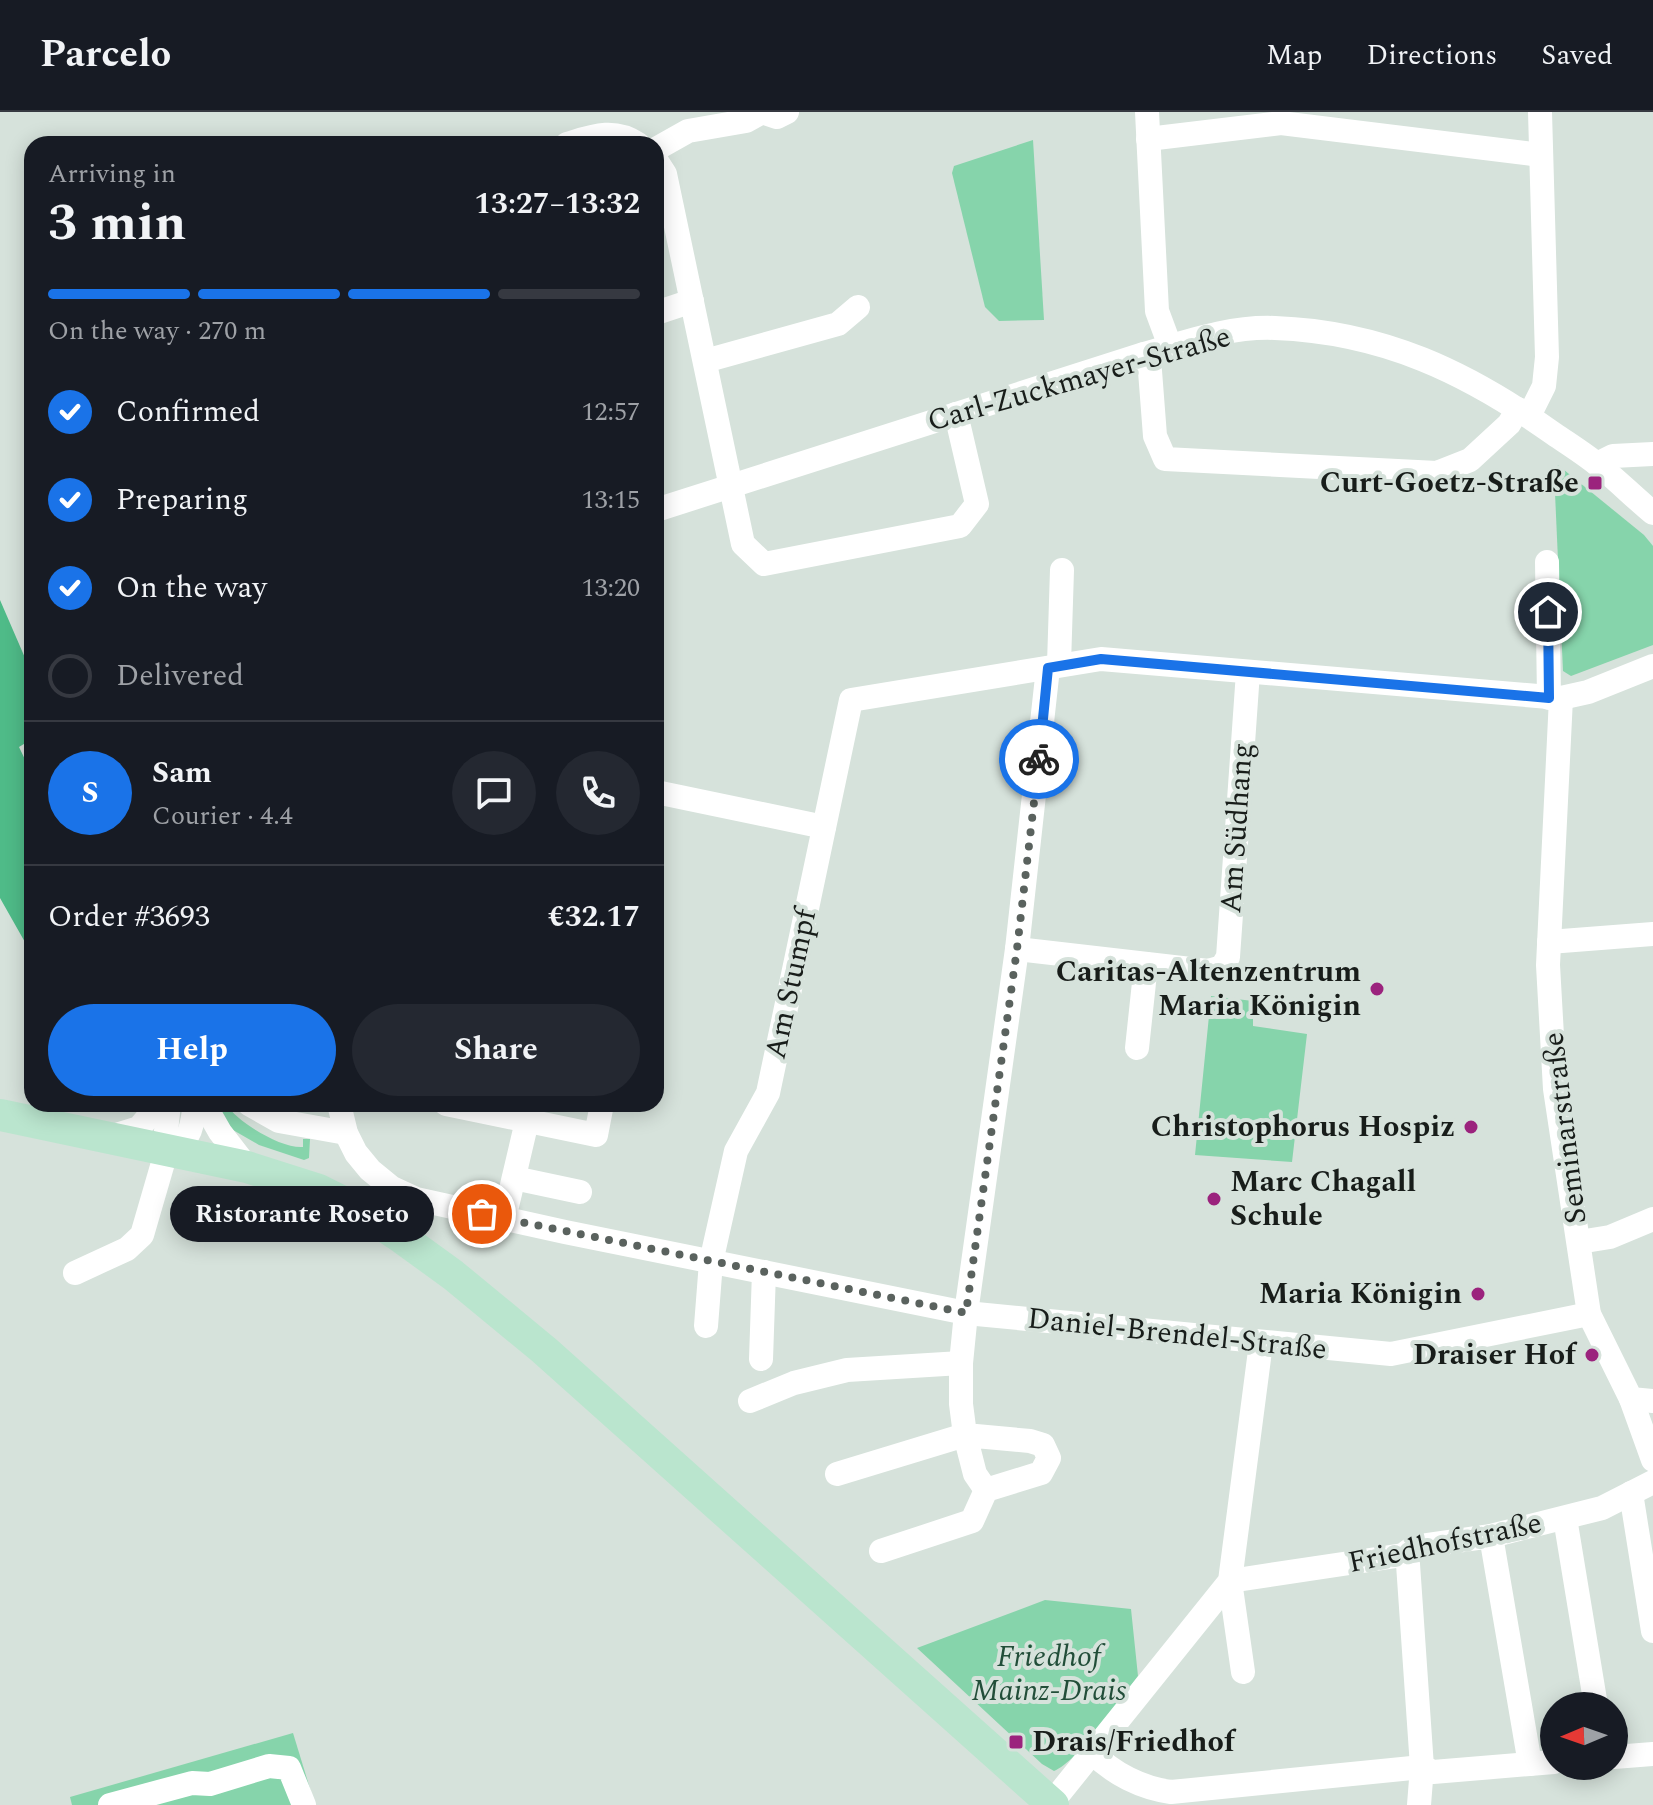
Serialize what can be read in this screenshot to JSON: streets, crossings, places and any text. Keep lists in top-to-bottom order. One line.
{"streets":{"street":["Carl-Zuckmayer-Straße","Am Südhang","Am Stumpf","Seminarstraße","Daniel-Brendel-Straße","Friedhofstraße"]},"crossings":[["Am Stumpf","Daniel-Brendel-Straße"],["Seminarstraße","Daniel-Brendel-Straße"]],"parks":["Friedhof Mainz-Drais"],"places":{"transit":["Curt-Goetz-Straße","Drais/Friedhof"],"other":["Caritas-Altenzentrum Maria Königin","Christophorus Hospiz","Marc Chagall Schule","Ristorante Roseto","Maria Königin","Draiser Hof"]},"north":"left","page":{"header":"Parcelo","nav":["Map","Directions","Saved"],"heading":["3 min","Arriving in","13:27–13:32"],"panel":["Sam","Courier · 4.4","Order #3693","€32.17"],"bar":"On the way · 270 m","list":[["Confirmed","12:57"],["Preparing","13:15"],["On the way","13:20"],"Delivered"],"round":"S","buttons":["Help","Share"],"bubble":"Ristorante Roseto"}}
